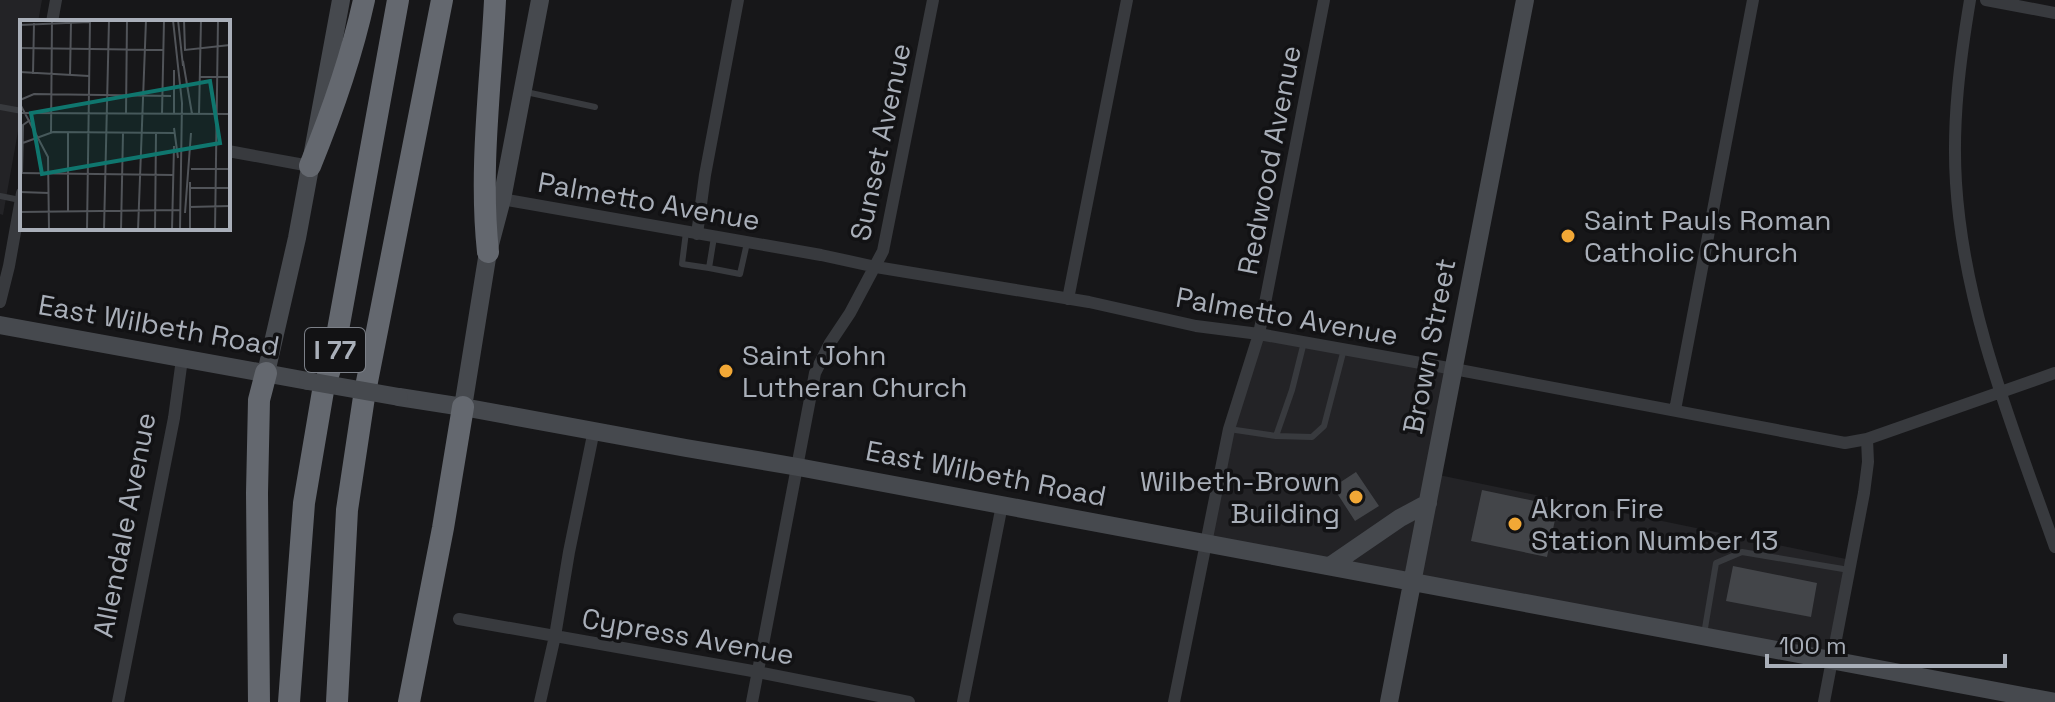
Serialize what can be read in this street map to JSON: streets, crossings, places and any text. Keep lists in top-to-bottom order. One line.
{"streets":{"highway":["I 77"],"main road":["East Wilbeth Road","Brown Street"],"street":["Sunset Avenue","Redwood Avenue","Palmetto Avenue","Allendale Avenue","Cypress Avenue"]},"crossings":[["Sunset Avenue","Palmetto Avenue"],["Sunset Avenue","East Wilbeth Road"],["Sunset Avenue","Cypress Avenue"],["Redwood Avenue","Palmetto Avenue"],["Redwood Avenue","East Wilbeth Road"],["Palmetto Avenue","Brown Street"],["East Wilbeth Road","Brown Street"],["East Wilbeth Road","Allendale Avenue"]],"places":["Saint Pauls Roman Catholic Church","Saint John Lutheran Church","Wilbeth-Brown Building","Akron Fire Station Number 13"],"scale_bar":"100 m"}
